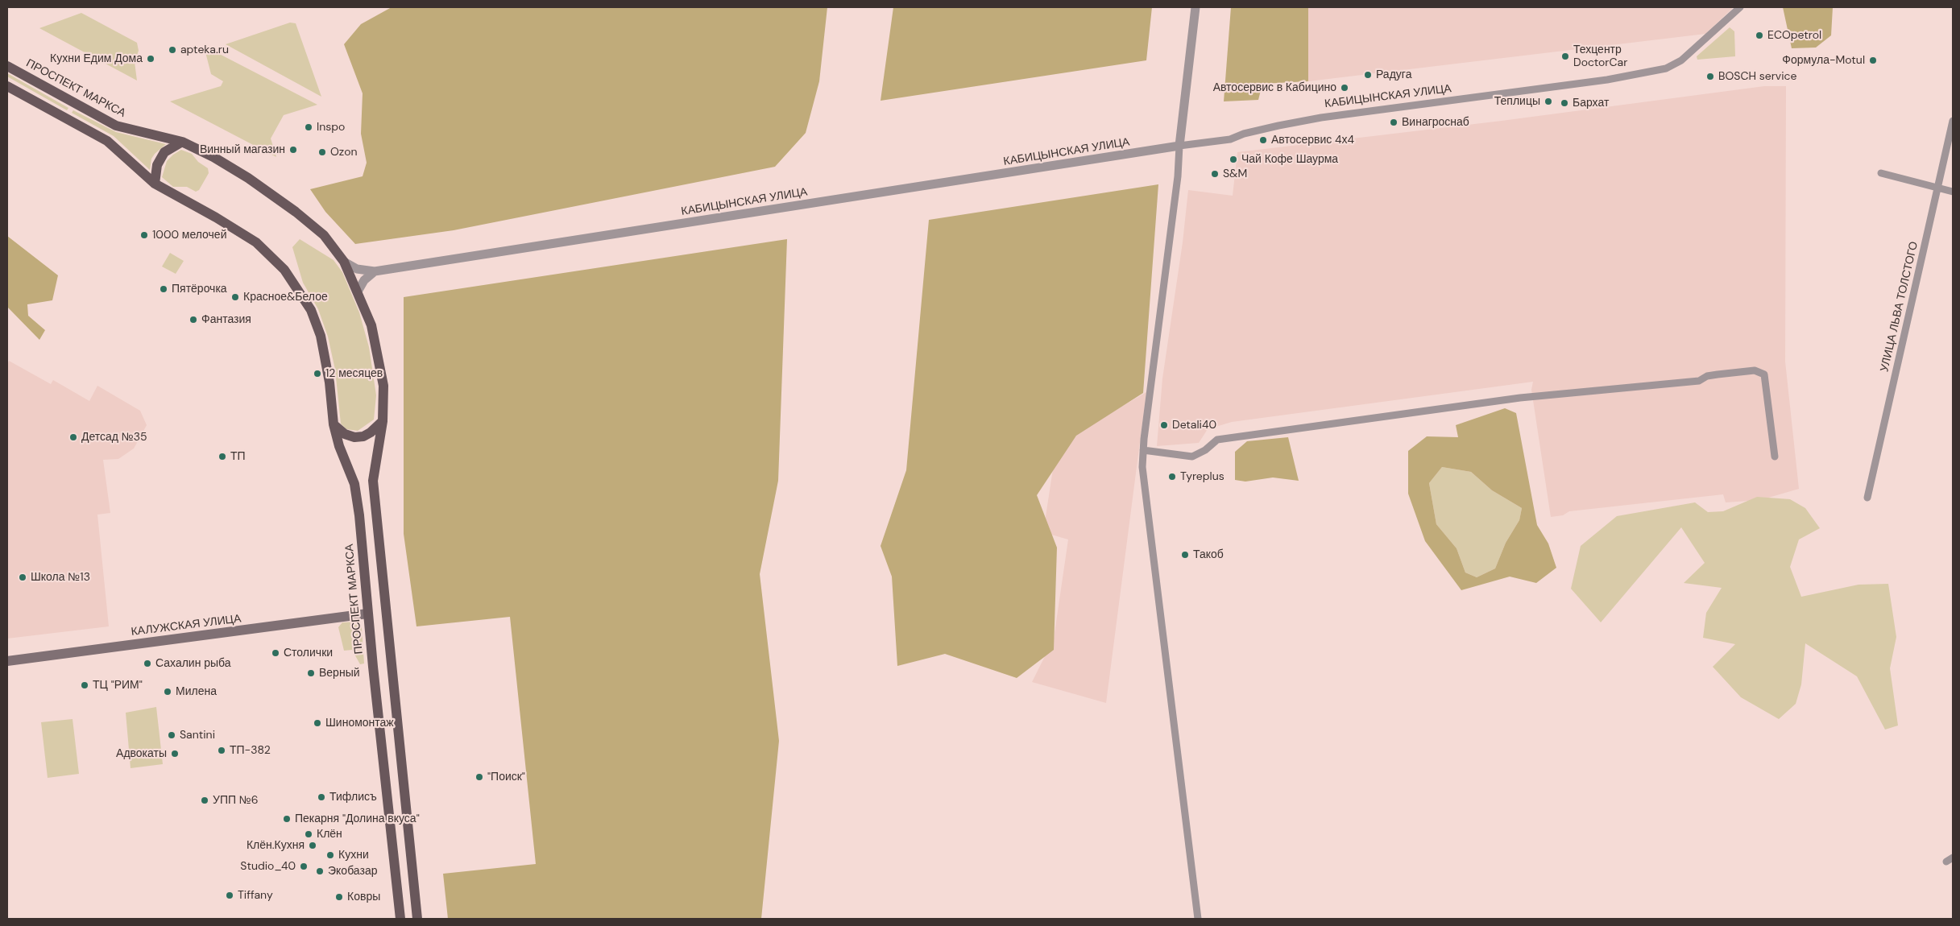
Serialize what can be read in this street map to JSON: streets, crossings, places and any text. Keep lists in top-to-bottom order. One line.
{"streets":{"main road":["ПРОСПЕКТ МАРКСА","КАЛУЖСКАЯ УЛИЦА"],"street":["КАБИЦЫНСКАЯ УЛИЦА","УЛИЦА ЛЬВА ТОЛСТОГО"]},"crossings":[["ПРОСПЕКТ МАРКСА","КАБИЦЫНСКАЯ УЛИЦА"],["ПРОСПЕКТ МАРКСА","КАЛУЖСКАЯ УЛИЦА"]],"places":["ECOpetrol","apteka.ru","Техцентр DoctorCar","Кухни Едим Дома","Формула-Motul","Радуга","BOSCH service","Автосервис в Кабицино","Теплицы","Бархат","Винагроснаб","Inspo","Автосервис 4х4","Винный магазин","Ozon","Чай Кофе Шаурма","S&M","1000 мелочей","Пятёрочка","Красное&Белое","Фантазия","12 месяцев","Detali40","Детсад №35","ТП","Tyreplus","Такоб","Школа №13","Столички","Сахалин рыба","Верный","ТЦ \"РИМ\"","Милена","Шиномонтаж","Santini","ТП-382","Адвокаты","\"Поиск\"","Тифлисъ","УПП №6","Пекарня \"Долина вкуса\"","Клён","Клён.Кухня","Кухни","Studio_40","Экобазар","Tiffany","Ковры"]}
